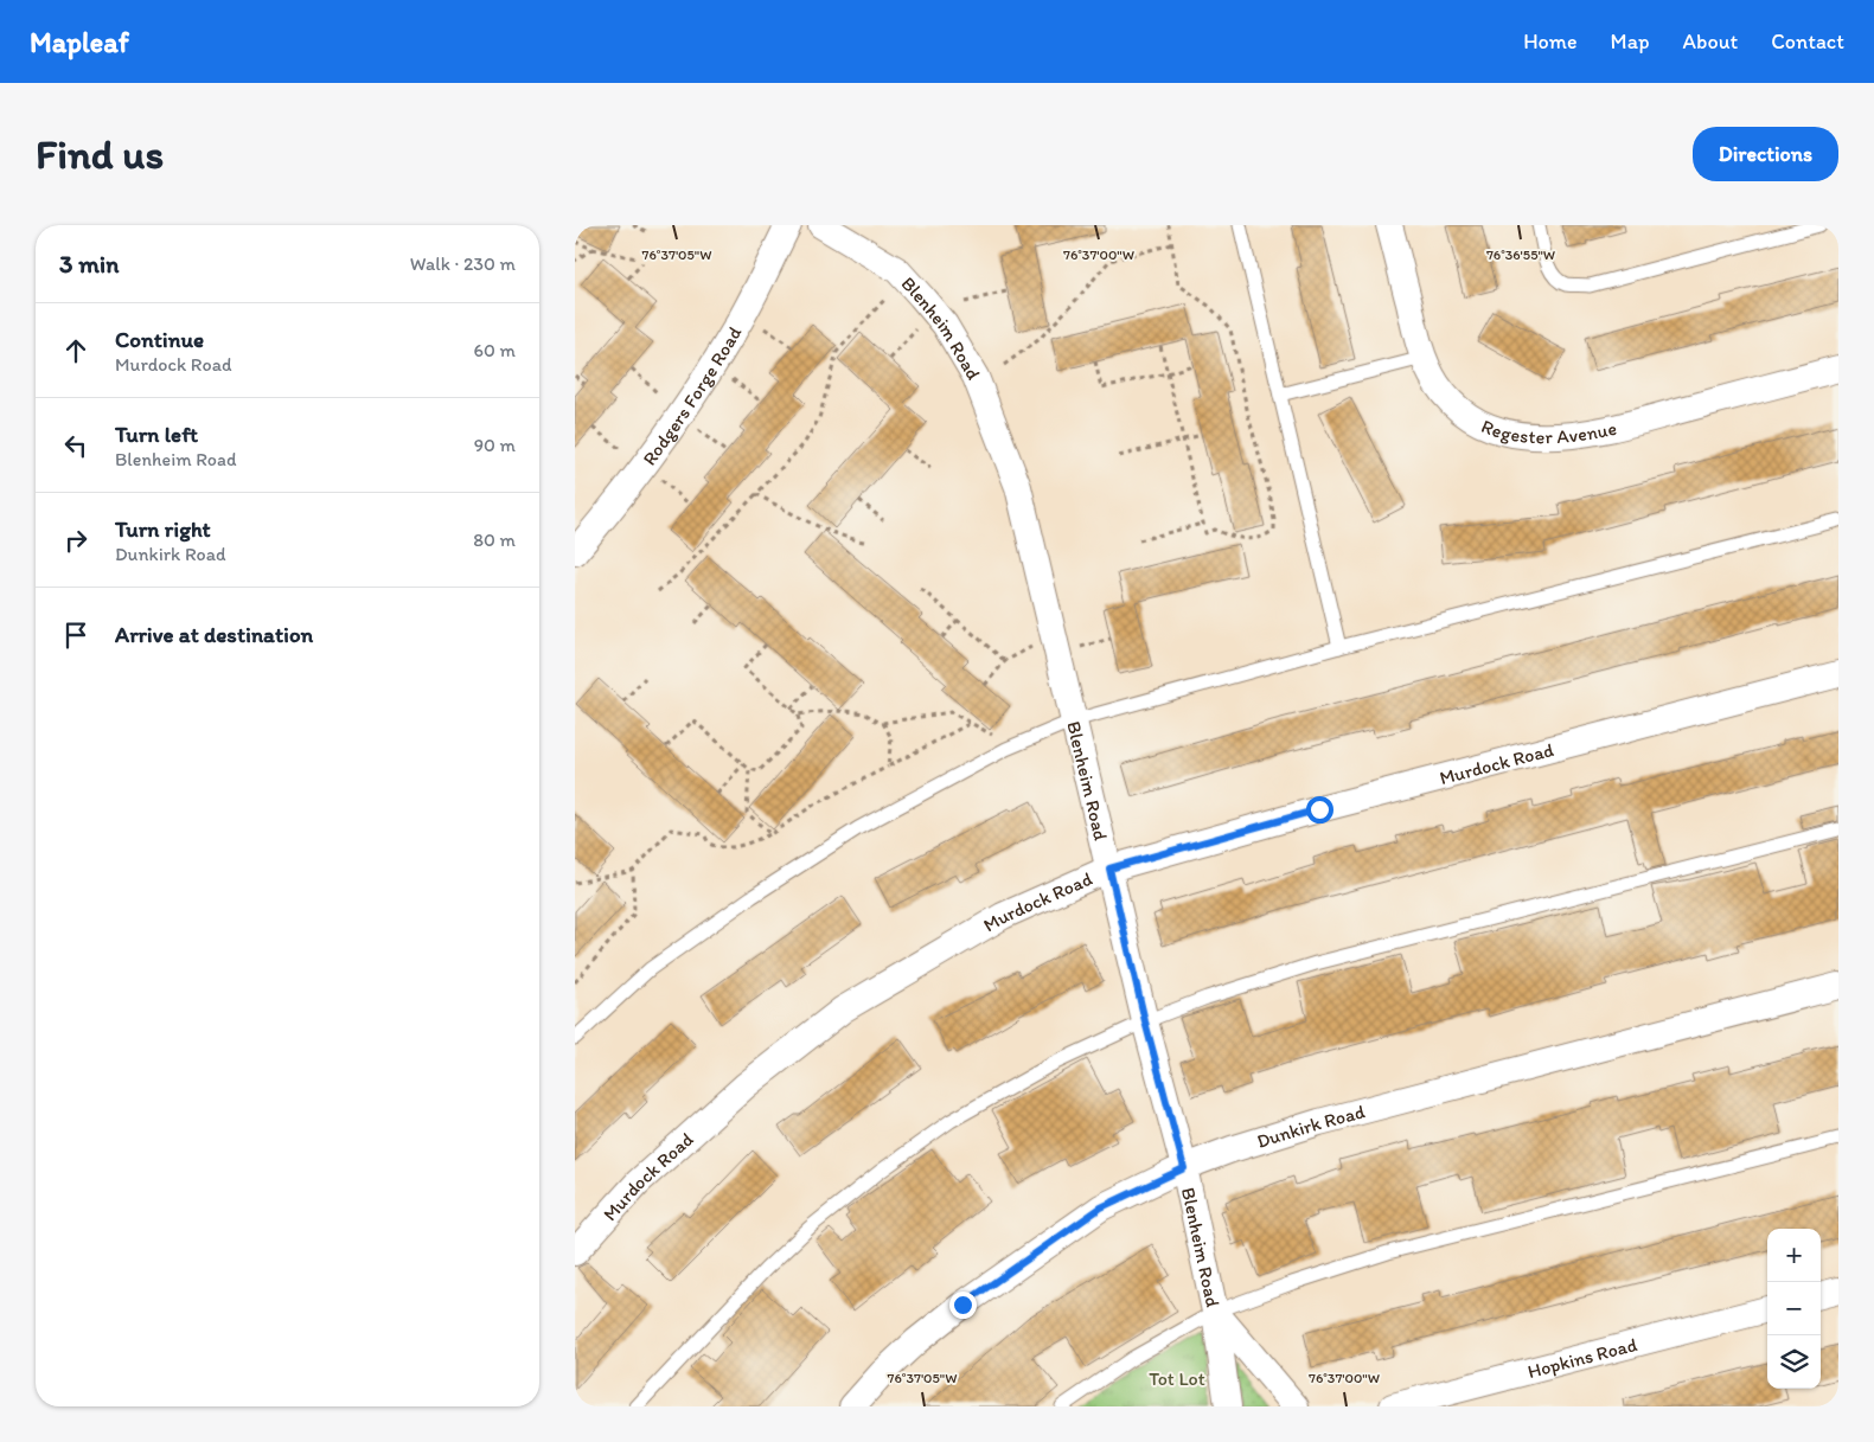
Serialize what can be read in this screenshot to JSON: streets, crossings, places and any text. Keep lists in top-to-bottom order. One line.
{"streets":{"street":["Blenheim Road","Rodgers Forge Road","Regester Avenue","Murdock Road","Dunkirk Road","Hopkins Road"]},"crossings":[["Blenheim Road","Murdock Road"],["Blenheim Road","Dunkirk Road"]],"parks":["Tot Lot"],"page":{"header":"Mapleaf","nav":["Home","Map","About","Contact"],"buttons":"Directions","title":"Find us","heading":["3 min","Walk · 230 m"],"list":[["Continue","Murdock Road","60 m"],["Turn left","Blenheim Road","90 m"],["Turn right","Dunkirk Road","80 m"],"Arrive at destination"],"map_buttons":["+","−"]},"coordinates":["76°37'05\"W","76°37'00\"W","76°36'55\"W"]}
